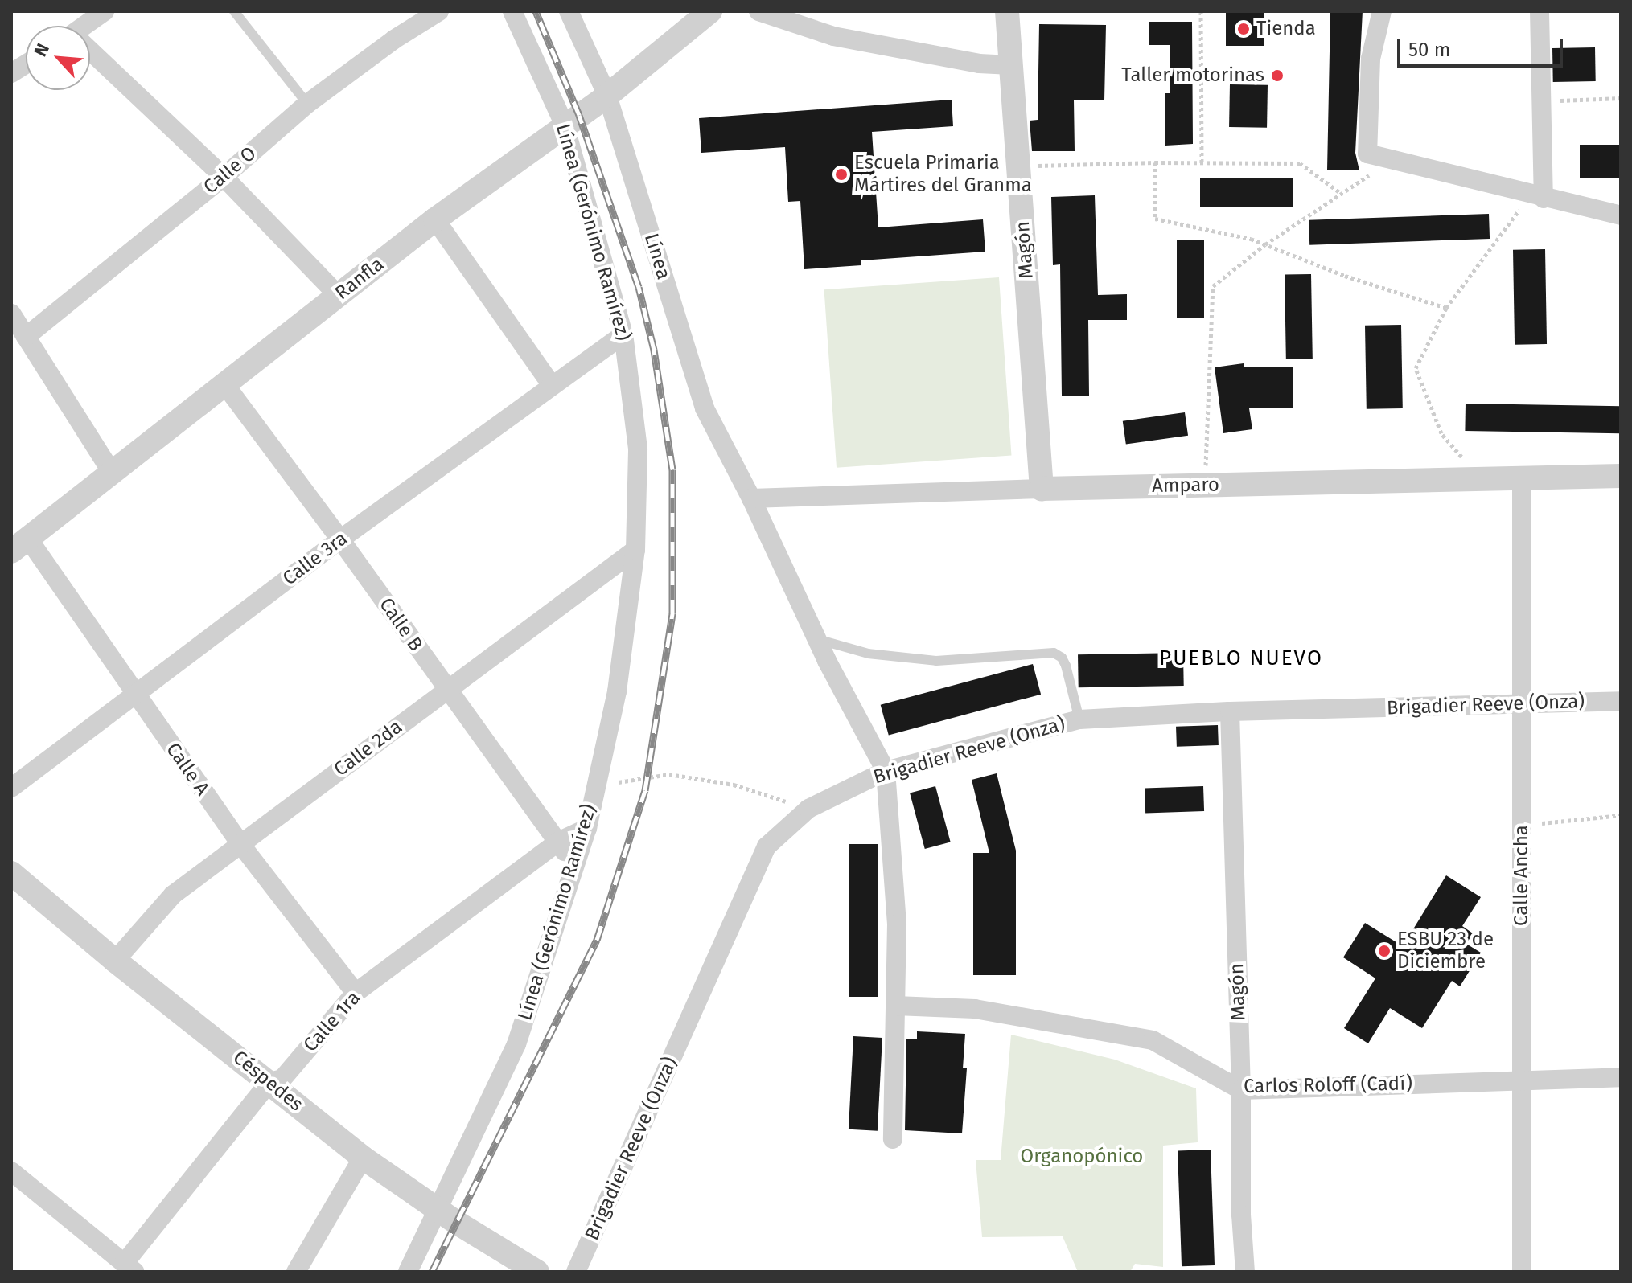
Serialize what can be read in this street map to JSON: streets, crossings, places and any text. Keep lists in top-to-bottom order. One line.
{"streets":{"street":["Calle O","Línea (Gerónimo Ramírez)","Magón","Línea","Ranfla","Amparo","Calle 3ra","Calle B","Brigadier Reeve (Onza)","Calle 2da","Calle A","Calle Ancha","Calle 1ra","Céspedes","Carlos Roloff (Cadí)"]},"crossings":[["Línea (Gerónimo Ramírez)","Ranfla"],["Línea (Gerónimo Ramírez)","Calle 3ra"],["Línea (Gerónimo Ramírez)","Calle B"],["Línea (Gerónimo Ramírez)","Calle 2da"],["Línea (Gerónimo Ramírez)","Calle 1ra"],["Línea (Gerónimo Ramírez)","Céspedes"],["Magón","Amparo"],["Magón","Brigadier Reeve (Onza)"],["Magón","Carlos Roloff (Cadí)"],["Línea","Ranfla"],["Línea","Amparo"],["Línea","Brigadier Reeve (Onza)"],["Ranfla","Calle B"],["Ranfla","Calle A"],["Amparo","Calle Ancha"],["Calle 3ra","Calle B"],["Calle 3ra","Calle A"],["Calle B","Calle 2da"],["Calle B","Calle 1ra"],["Brigadier Reeve (Onza)","Calle Ancha"],["Calle 2da","Calle A"],["Calle 2da","Céspedes"],["Calle A","Calle 1ra"],["Calle Ancha","Carlos Roloff (Cadí)"],["Calle 1ra","Céspedes"]],"districts":["PUEBLO NUEVO"],"parks":["Organopónico"],"places":["Tienda","Taller motorinas","Escuela Primaria Mártires del Granma","ESBU 23 de Diciembre"],"scale_bar":"50 m","north":"top left"}
